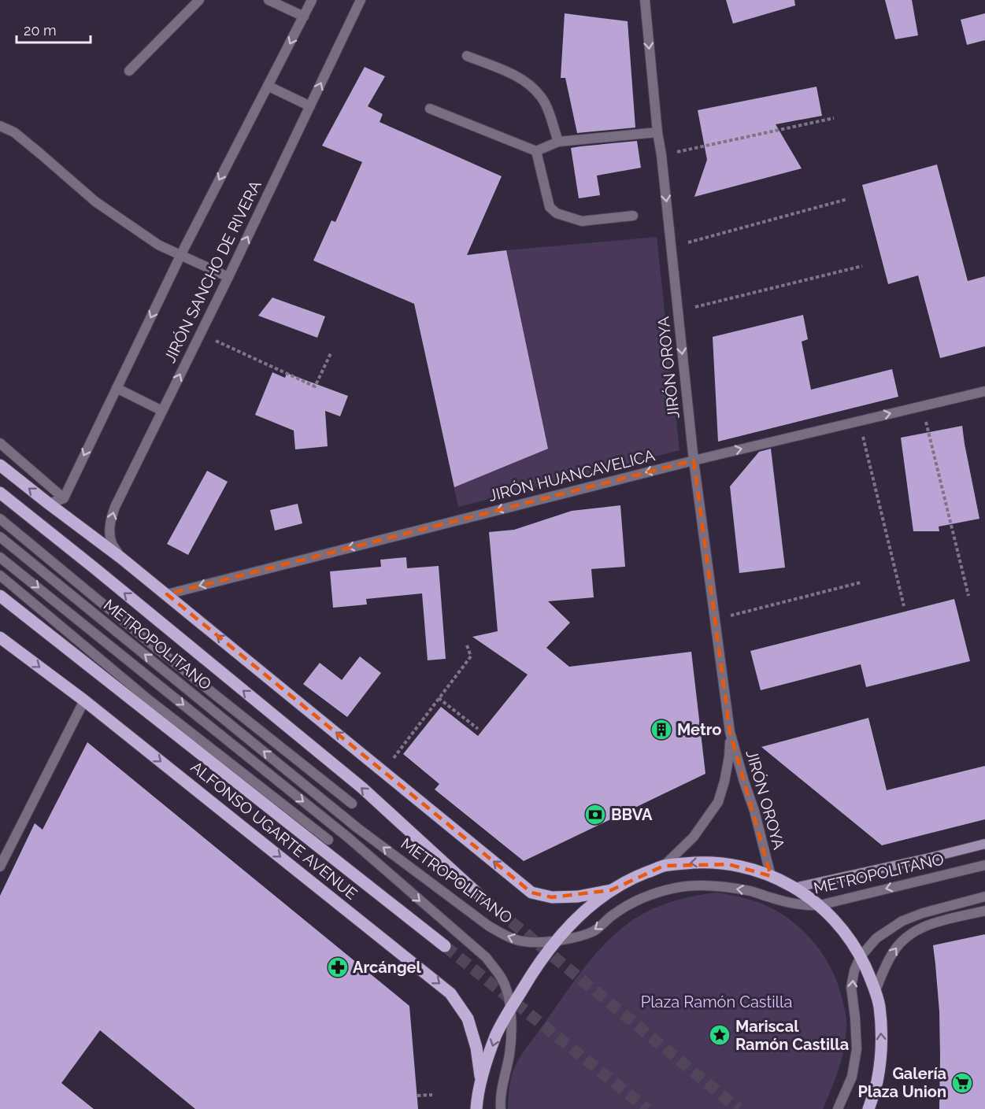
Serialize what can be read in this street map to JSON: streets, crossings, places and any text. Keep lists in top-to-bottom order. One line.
{"streets":{"main road":["ALFONSO UGARTE AVENUE"],"street":["JIRÓN SANCHO DE RIVERA","JIRÓN OROYA","JIRÓN HUANCAVELICA","METROPOLITANO"]},"crossings":[["JIRÓN OROYA","JIRÓN HUANCAVELICA"]],"one_way":["JIRÓN OROYA"],"parks":["Plaza Ramón Castilla"],"places":{"building":["Metro"],"bank":["BBVA"],"pharmacy":["Arcángel"],"place":["Mariscal Ramón Castilla"],"supermarket":["Galería Plaza Union"]},"scale_bar":"20 m"}
